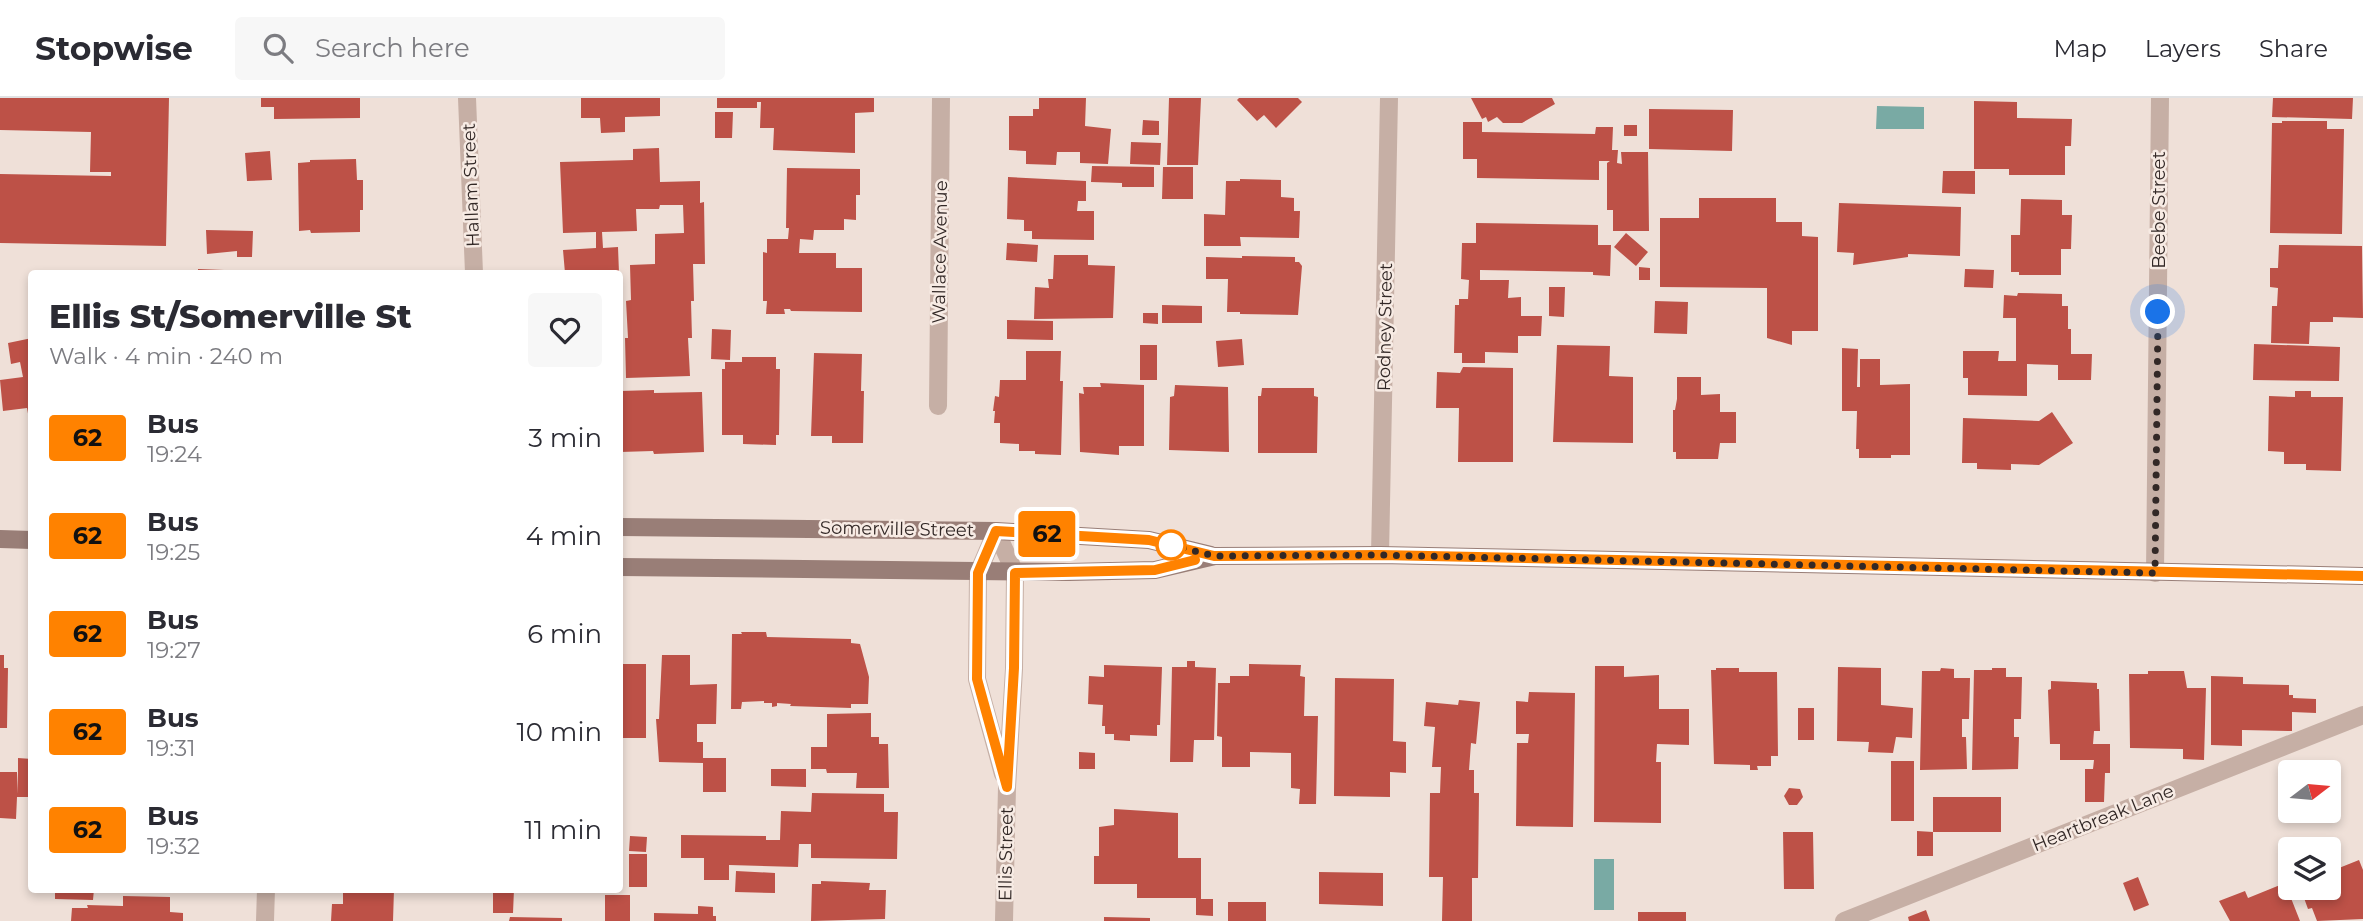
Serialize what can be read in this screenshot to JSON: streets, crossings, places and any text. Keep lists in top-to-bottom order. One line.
{"streets":{"street":["Hallam Street","Beebe Street","Wallace Avenue","Rodney Street","Somerville Street","Heartbreak Lane","Ellis Street"]},"crossings":[["Beebe Street","Somerville Street"],["Rodney Street","Somerville Street"],["Somerville Street","Ellis Street"]],"lines":["bus line 62"],"north":"right","page":{"header":"Stopwise","search":"Search here","nav":["Map","Layers","Share"],"on_map":"62","heading":["Ellis St/Somerville St","Walk · 4 min · 240 m"],"list":[{"mark":"62","name":"Bus","note":"19:24","value":"3 min"},{"mark":"62","name":"Bus","note":"19:25","value":"4 min"},{"mark":"62","name":"Bus","note":"19:27","value":"6 min"},{"mark":"62","name":"Bus","note":"19:31","value":"10 min"},{"mark":"62","name":"Bus","note":"19:32","value":"11 min"}]}}
